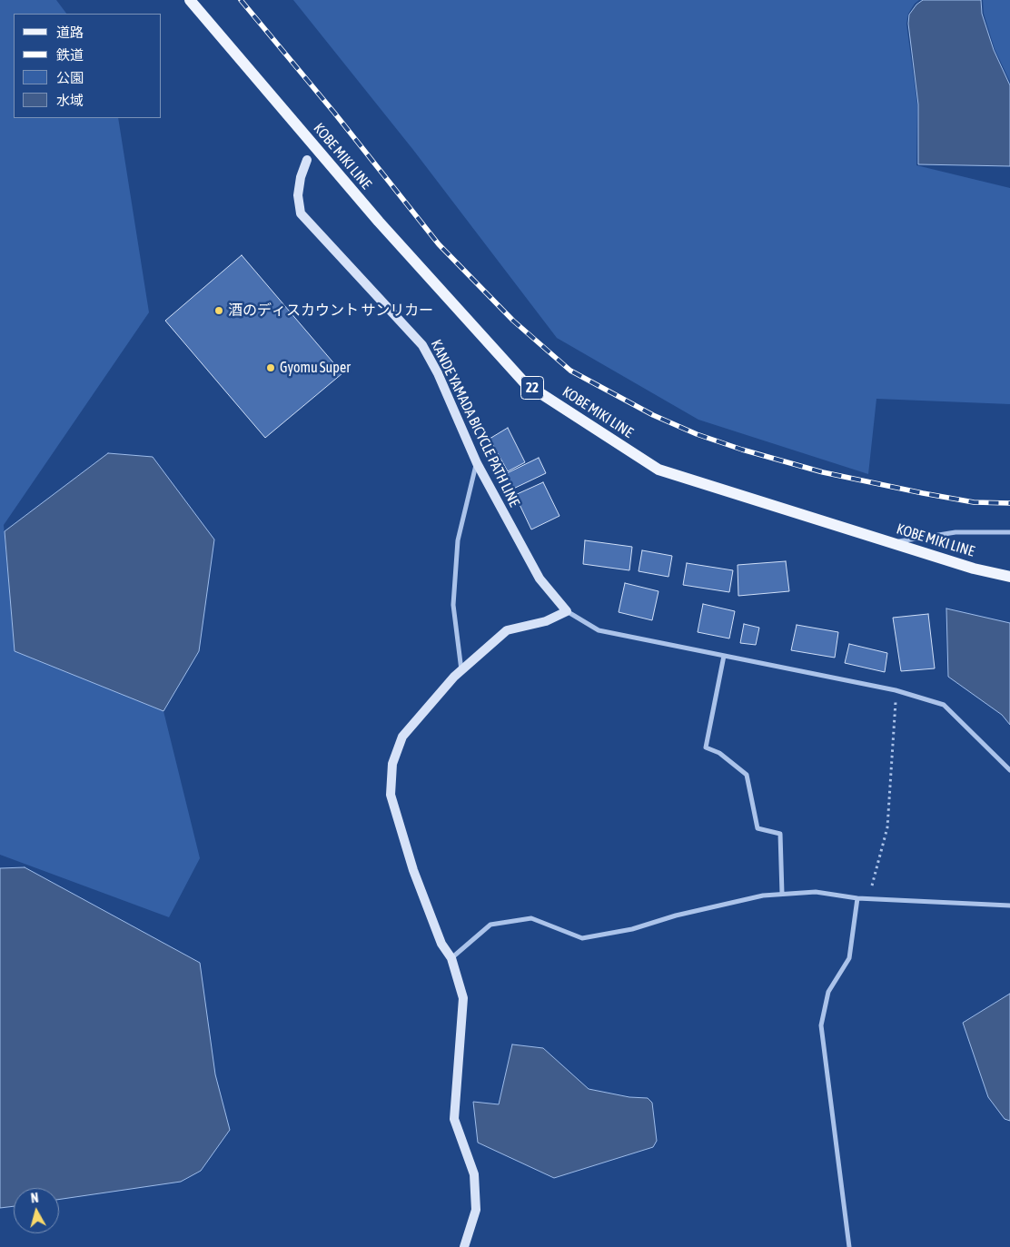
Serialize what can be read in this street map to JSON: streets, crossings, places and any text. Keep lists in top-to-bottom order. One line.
{"streets":{"main road":["KOBE MIKI LINE","22","KANDE YAMADA BICYCLE PATH LINE"]},"places":["酒のディスカウント サンリカー","Gyomu Super"],"legend":["道路","鉄道","公園","水域"],"north":"top"}
